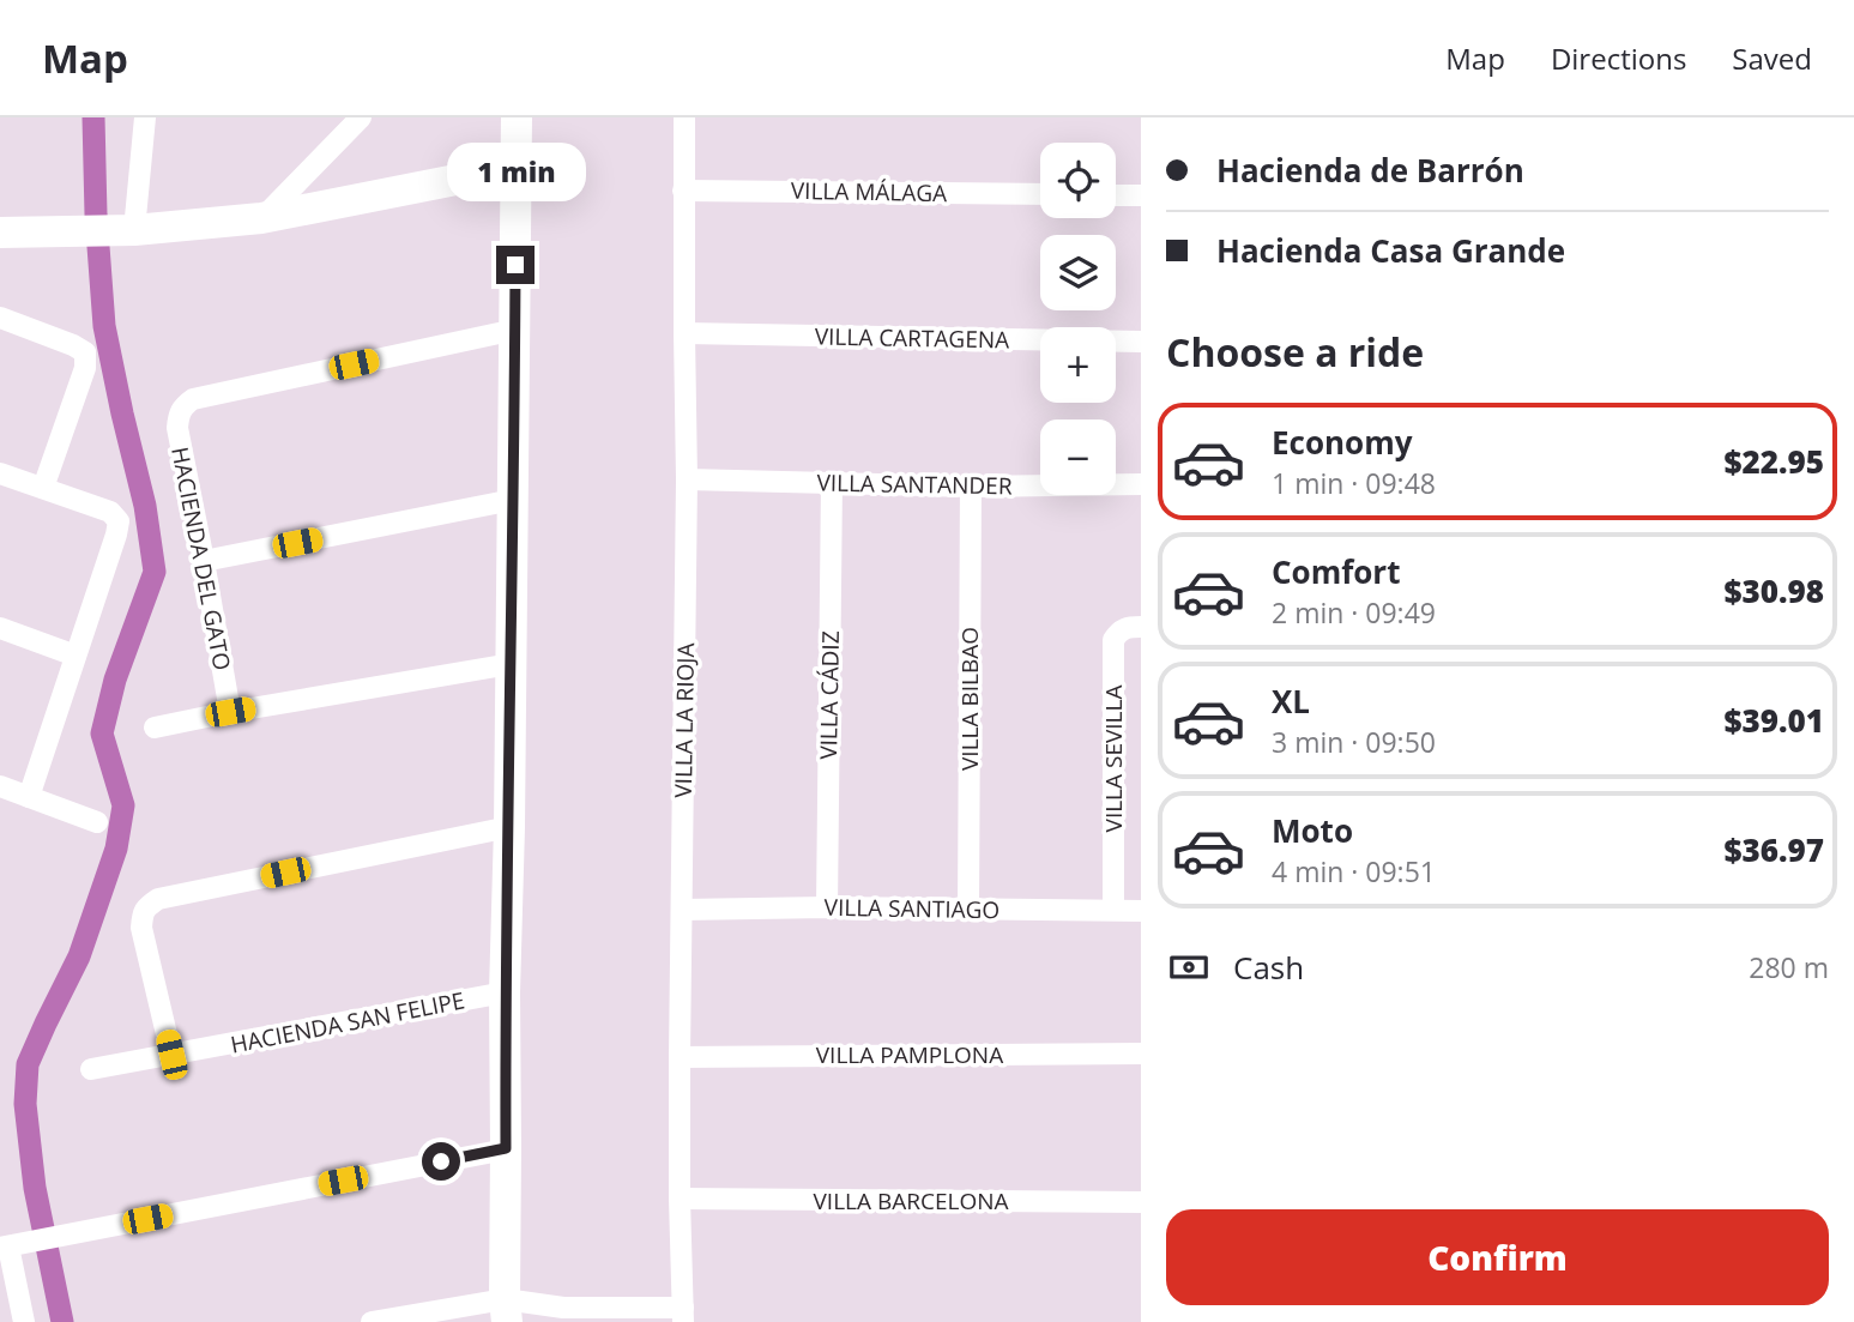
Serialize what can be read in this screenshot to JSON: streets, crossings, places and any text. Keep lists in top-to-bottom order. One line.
{"streets":{"street":["VILLA MÁLAGA","VILLA CARTAGENA","VILLA SANTANDER","HACIENDA DEL GATO","VILLA CÁDIZ","VILLA BILBAO","VILLA LA RIOJA","VILLA SEVILLA","VILLA SANTIAGO","HACIENDA SAN FELIPE","VILLA PAMPLONA","VILLA BARCELONA"]},"crossings":[["VILLA MÁLAGA","VILLA LA RIOJA"],["VILLA CARTAGENA","VILLA LA RIOJA"],["VILLA SANTANDER","VILLA CÁDIZ"],["VILLA SANTANDER","VILLA BILBAO"],["VILLA SANTANDER","VILLA LA RIOJA"],["VILLA CÁDIZ","VILLA SANTIAGO"],["VILLA BILBAO","VILLA SANTIAGO"],["VILLA LA RIOJA","VILLA SANTIAGO"],["VILLA LA RIOJA","VILLA PAMPLONA"],["VILLA LA RIOJA","VILLA BARCELONA"],["VILLA SEVILLA","VILLA SANTIAGO"]],"page":{"header":"Map","nav":["Map","Directions","Saved"],"banner":["Hacienda de Barrón","Hacienda Casa Grande"],"map_buttons":["+","−"],"bubble":"1 min","heading":"Choose a ride","list":[{"name":"Economy","note":"1 min · 09:48","value":"$22.95"},{"name":"Comfort","note":"2 min · 09:49","value":"$30.98"},{"name":"XL","note":"3 min · 09:50","value":"$39.01"},{"name":"Moto","note":"4 min · 09:51","value":"$36.97"}],"pay":["Cash","280 m"],"buttons":"Confirm"}}
